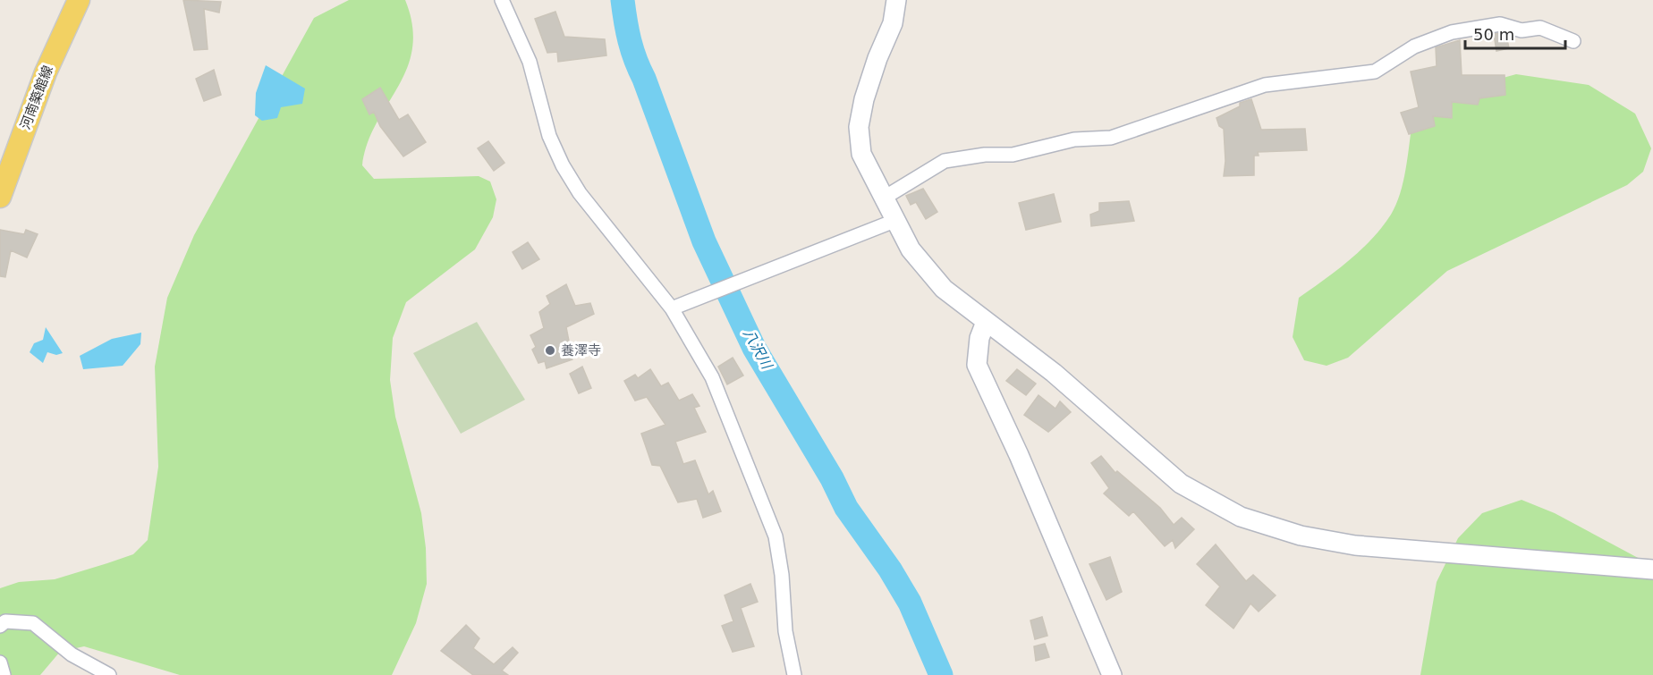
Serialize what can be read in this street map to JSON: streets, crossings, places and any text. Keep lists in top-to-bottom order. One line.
{"streets":{"main road":["河南築館線"]},"water":["八沢川"],"places":["養澤寺"],"scale_bar":"50 m"}
